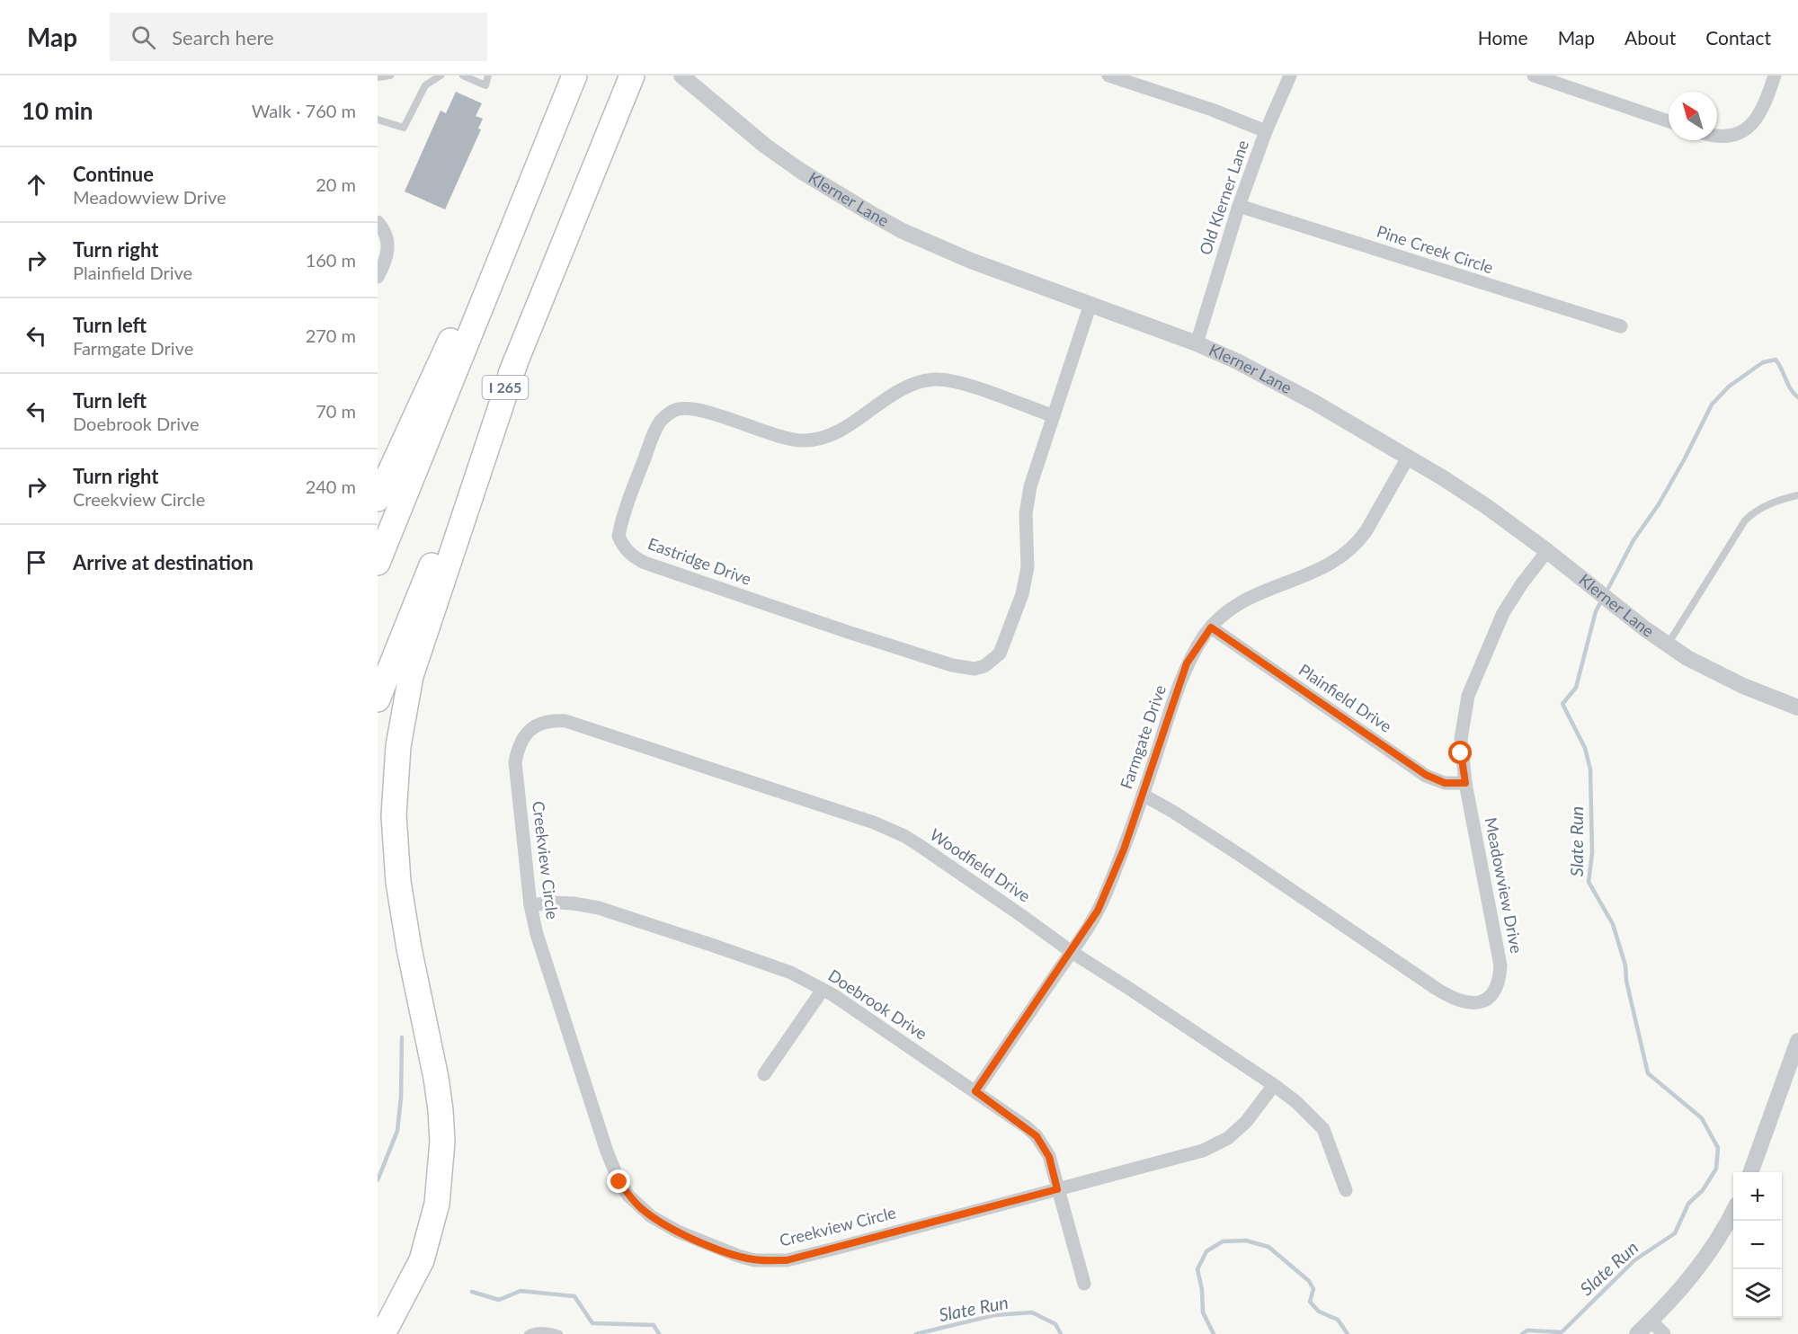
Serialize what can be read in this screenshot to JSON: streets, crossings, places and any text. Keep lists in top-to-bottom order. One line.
{"streets":{"highway":["I 265"],"street":["Old Klerner Lane","Klerner Lane","Pine Creek Circle","Eastridge Drive","Plainfield Drive","Farmgate Drive","Creekview Circle","Woodfield Drive","Meadowview Drive","Doebrook Drive"]},"crossings":[["Old Klerner Lane","Klerner Lane"],["Old Klerner Lane","Pine Creek Circle"],["Klerner Lane","Eastridge Drive"],["Klerner Lane","Farmgate Drive"],["Klerner Lane","Meadowview Drive"],["Plainfield Drive","Farmgate Drive"],["Plainfield Drive","Meadowview Drive"],["Farmgate Drive","Woodfield Drive"],["Farmgate Drive","Meadowview Drive"],["Farmgate Drive","Doebrook Drive"],["Creekview Circle","Woodfield Drive"],["Creekview Circle","Doebrook Drive"]],"water":["Slate Run"],"north":"top left","page":{"header":"Map","search":"Search here","nav":["Home","Map","About","Contact"],"heading":["10 min","Walk · 760 m"],"list":[["Continue","Meadowview Drive","20 m"],["Turn right","Plainfield Drive","160 m"],["Turn left","Farmgate Drive","270 m"],["Turn left","Doebrook Drive","70 m"],["Turn right","Creekview Circle","240 m"],"Arrive at destination"],"map_buttons":["+","−"]}}
